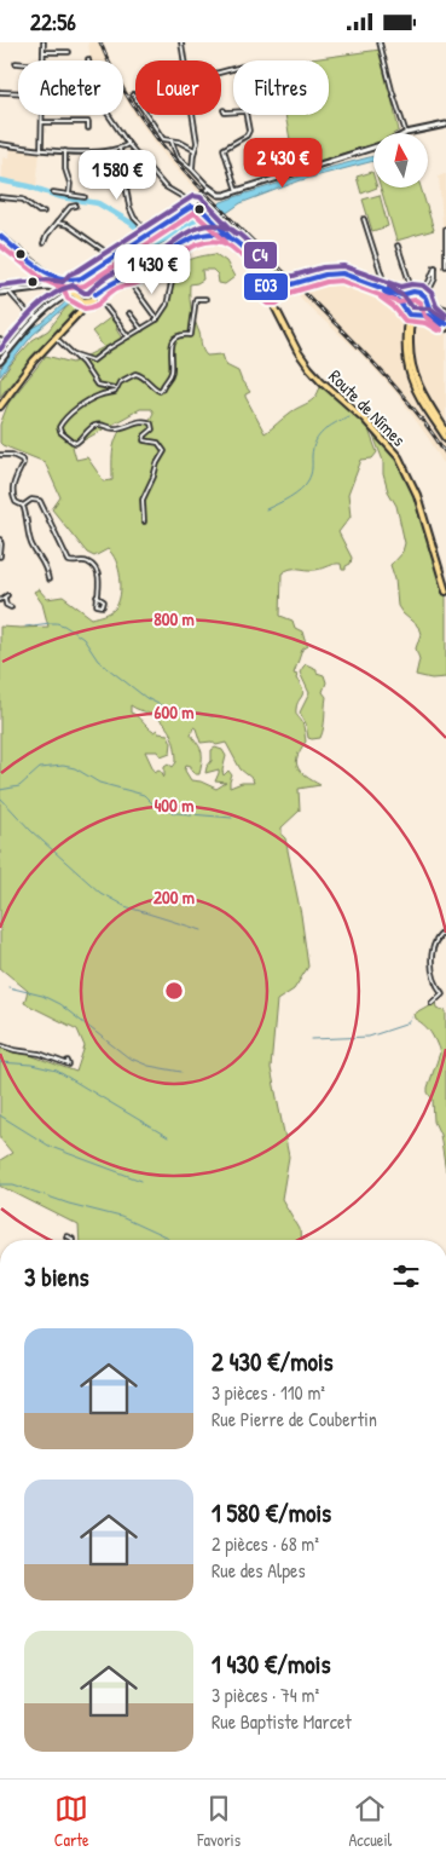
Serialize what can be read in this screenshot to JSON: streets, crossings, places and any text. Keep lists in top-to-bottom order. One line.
{"streets":{"main road":["Route de Nîmes"]},"lines":["transit line C4","transit line E03"],"north":"top","page":{"status":"22:56","chip":["Acheter","Louer","Filtres"],"price":["2 430 €","1 580 €","1 430 €"],"heading":"3 biens","list":[{"name":"2 430 €/mois","note":"3 pièces · 110 m² · Rue Pierre de Coubertin"},{"name":"1 580 €/mois","note":"2 pièces · 68 m² · Rue des Alpes"},{"name":"1 430 €/mois","note":"3 pièces · 74 m² · Rue Baptiste Marcet"}],"tabs":["Carte","Favoris","Accueil"]},"rings":["800 m","600 m","400 m","200 m"]}
